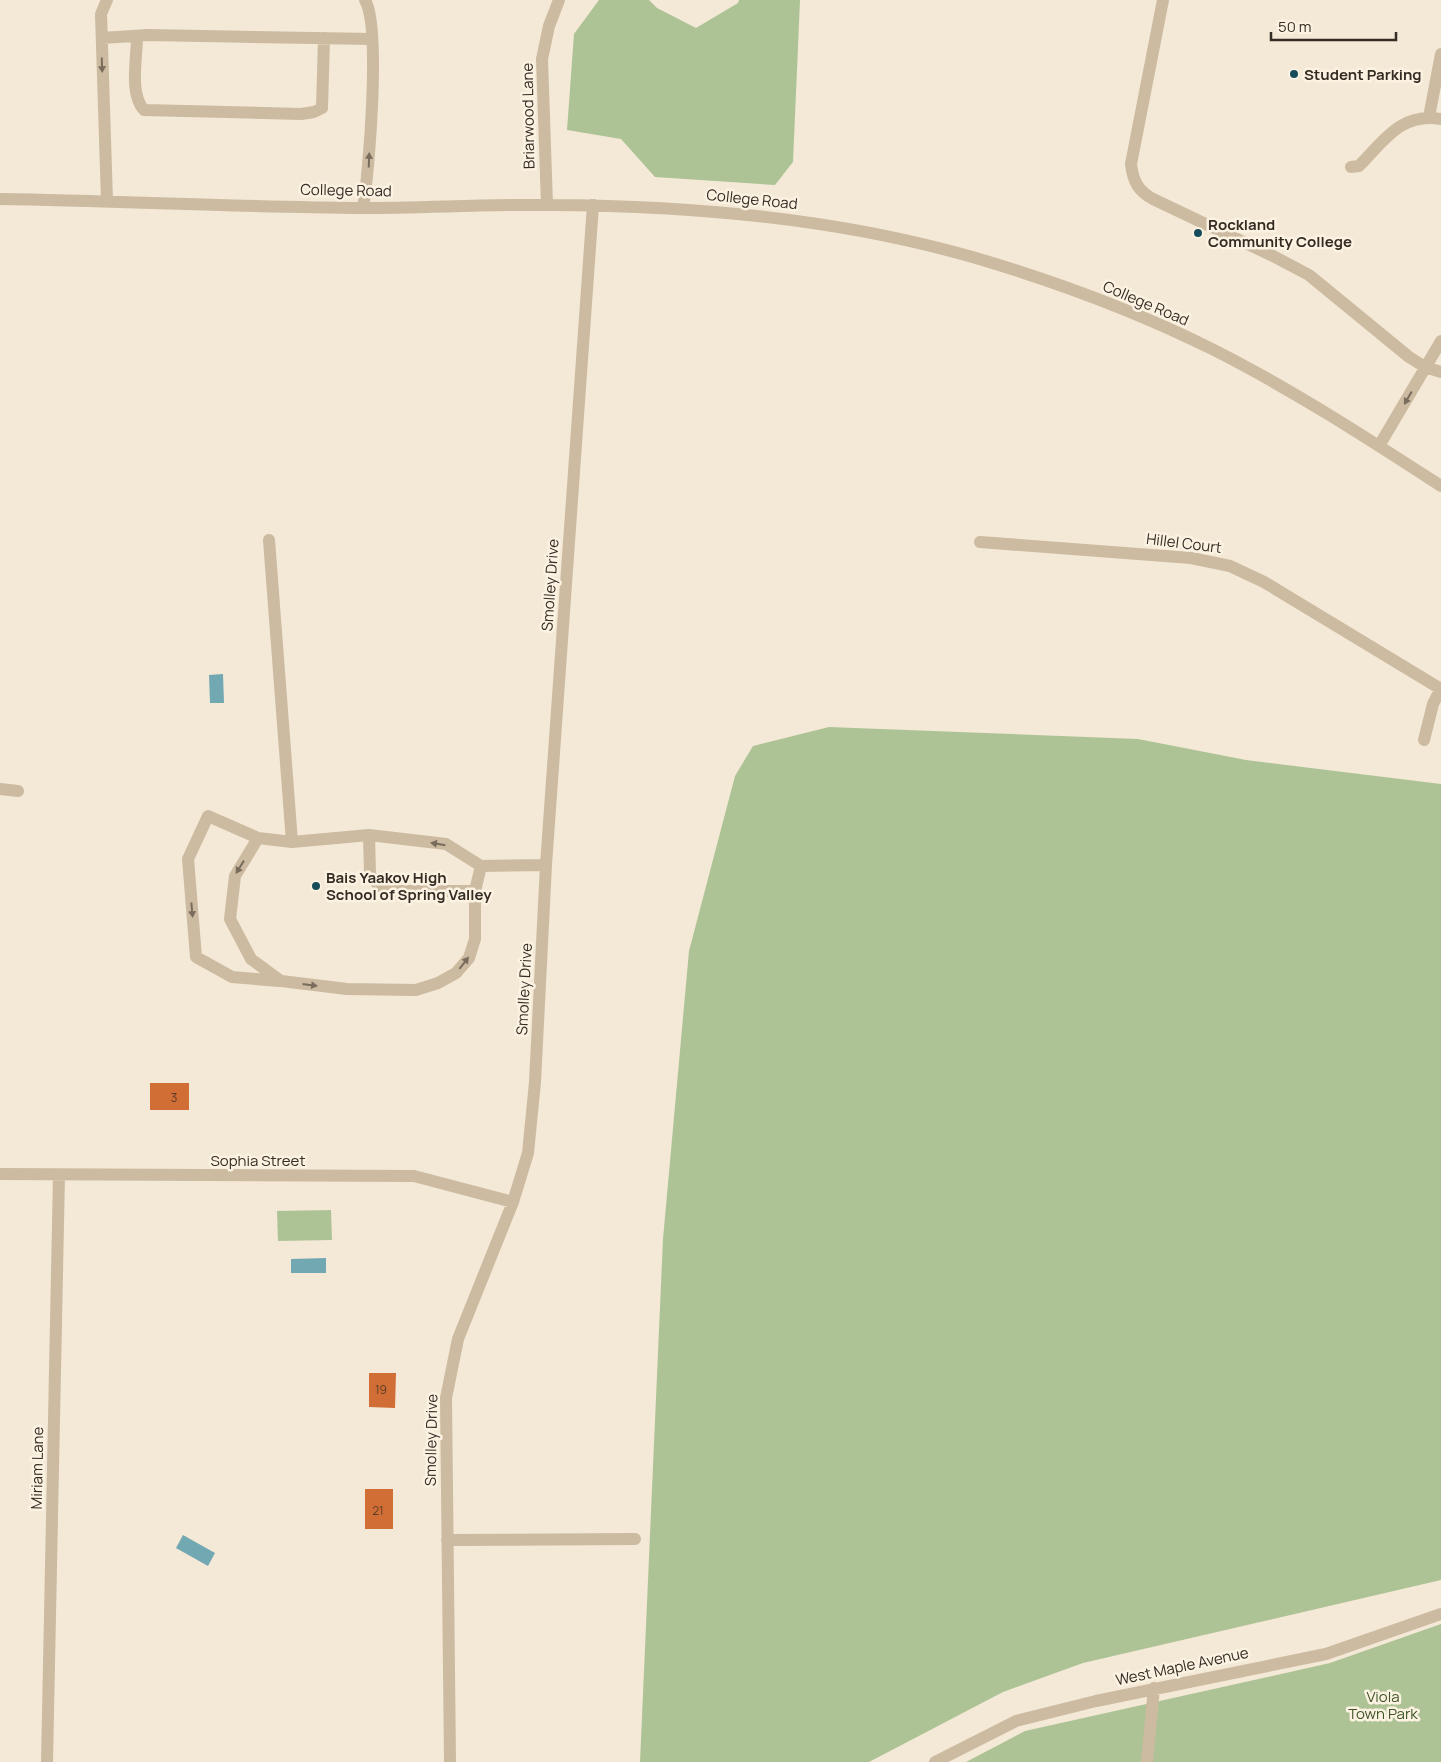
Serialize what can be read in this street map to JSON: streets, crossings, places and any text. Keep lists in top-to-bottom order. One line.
{"streets":{"street":["Briarwood Lane","College Road","Hillel Court","Smolley Drive","Sophia Street","Miriam Lane","West Maple Avenue"]},"crossings":[["Briarwood Lane","College Road"],["College Road","Smolley Drive"],["Smolley Drive","Sophia Street"],["Sophia Street","Miriam Lane"]],"parks":["Viola Town Park"],"places":["Student Parking","Rockland Community College","Bais Yaakov High School of Spring Valley"],"house_numbers":["3","19","21"],"scale_bar":"50 m"}
